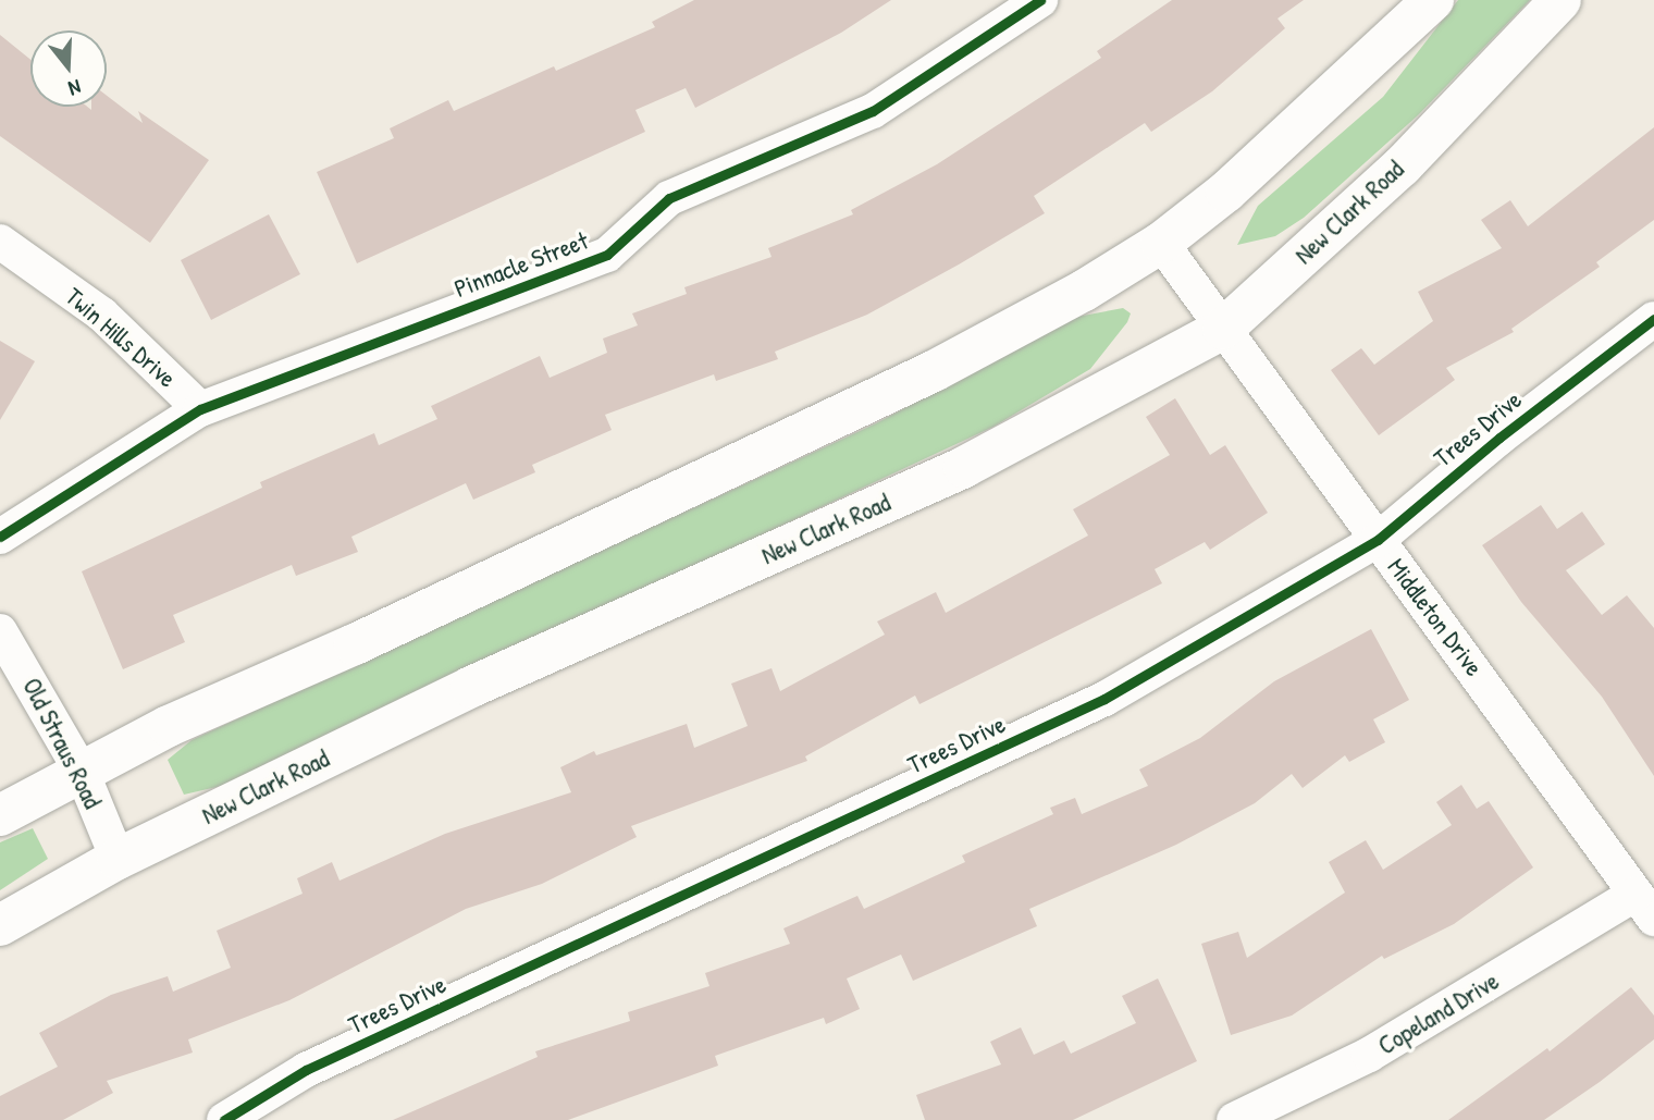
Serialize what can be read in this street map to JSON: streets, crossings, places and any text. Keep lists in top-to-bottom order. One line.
{"streets":{"main road":["New Clark Road"],"street":["Pinnacle Street","Twin Hills Drive","Trees Drive","Middleton Drive","Old Straus Road","Copeland Drive"]},"crossings":[["New Clark Road","Middleton Drive"],["New Clark Road","Old Straus Road"],["Pinnacle Street","Twin Hills Drive"],["Trees Drive","Middleton Drive"],["Middleton Drive","Copeland Drive"]],"north":"bottom"}
